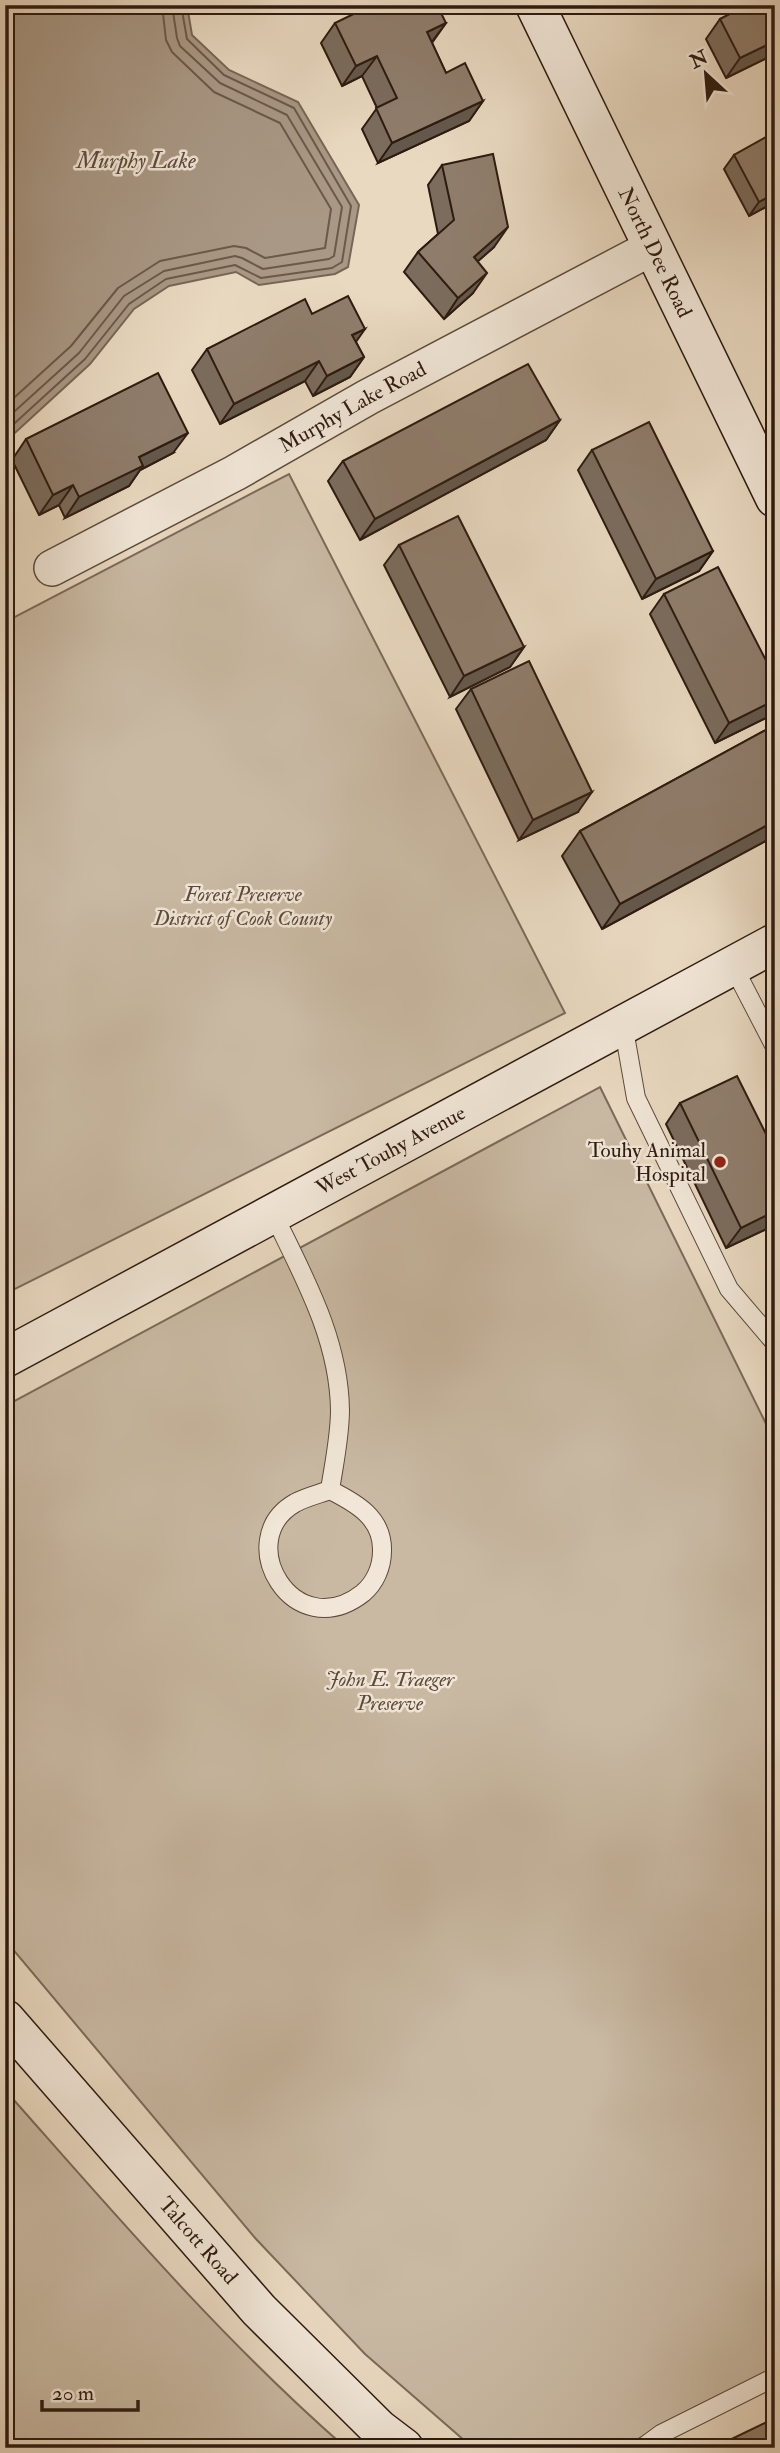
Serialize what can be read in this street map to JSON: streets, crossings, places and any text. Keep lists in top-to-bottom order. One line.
{"streets":{"main road":["North Dee Road","West Touhy Avenue","Talcott Road"],"street":["Murphy Lake Road"]},"crossings":[["North Dee Road","Murphy Lake Road"]],"water":["Murphy Lake"],"parks":["Forest Preserve District of Cook County","John E. Traeger Preserve"],"places":["Touhy Animal Hospital"],"scale_bar":"20 m","north":"top left"}
